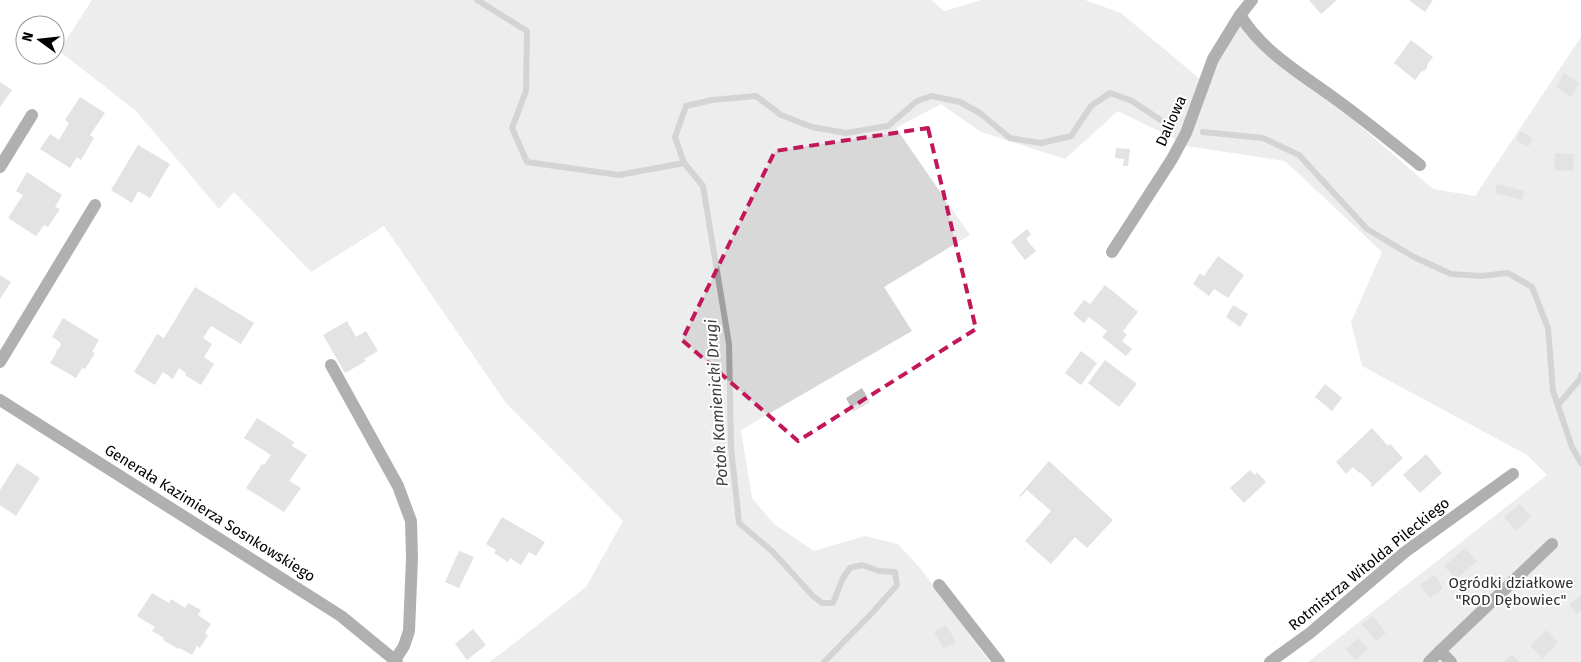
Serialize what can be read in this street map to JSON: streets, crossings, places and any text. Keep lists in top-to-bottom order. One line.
{"streets":{"street":["Daliowa","Generała Kazimierza Sosnkowskiego","Rotmistrza Witolda Pileckiego"]},"water":["Potok Kamienicki Drugi"],"parks":["Ogródki działkowe \"ROD Dębowiec\""],"north":"left"}
